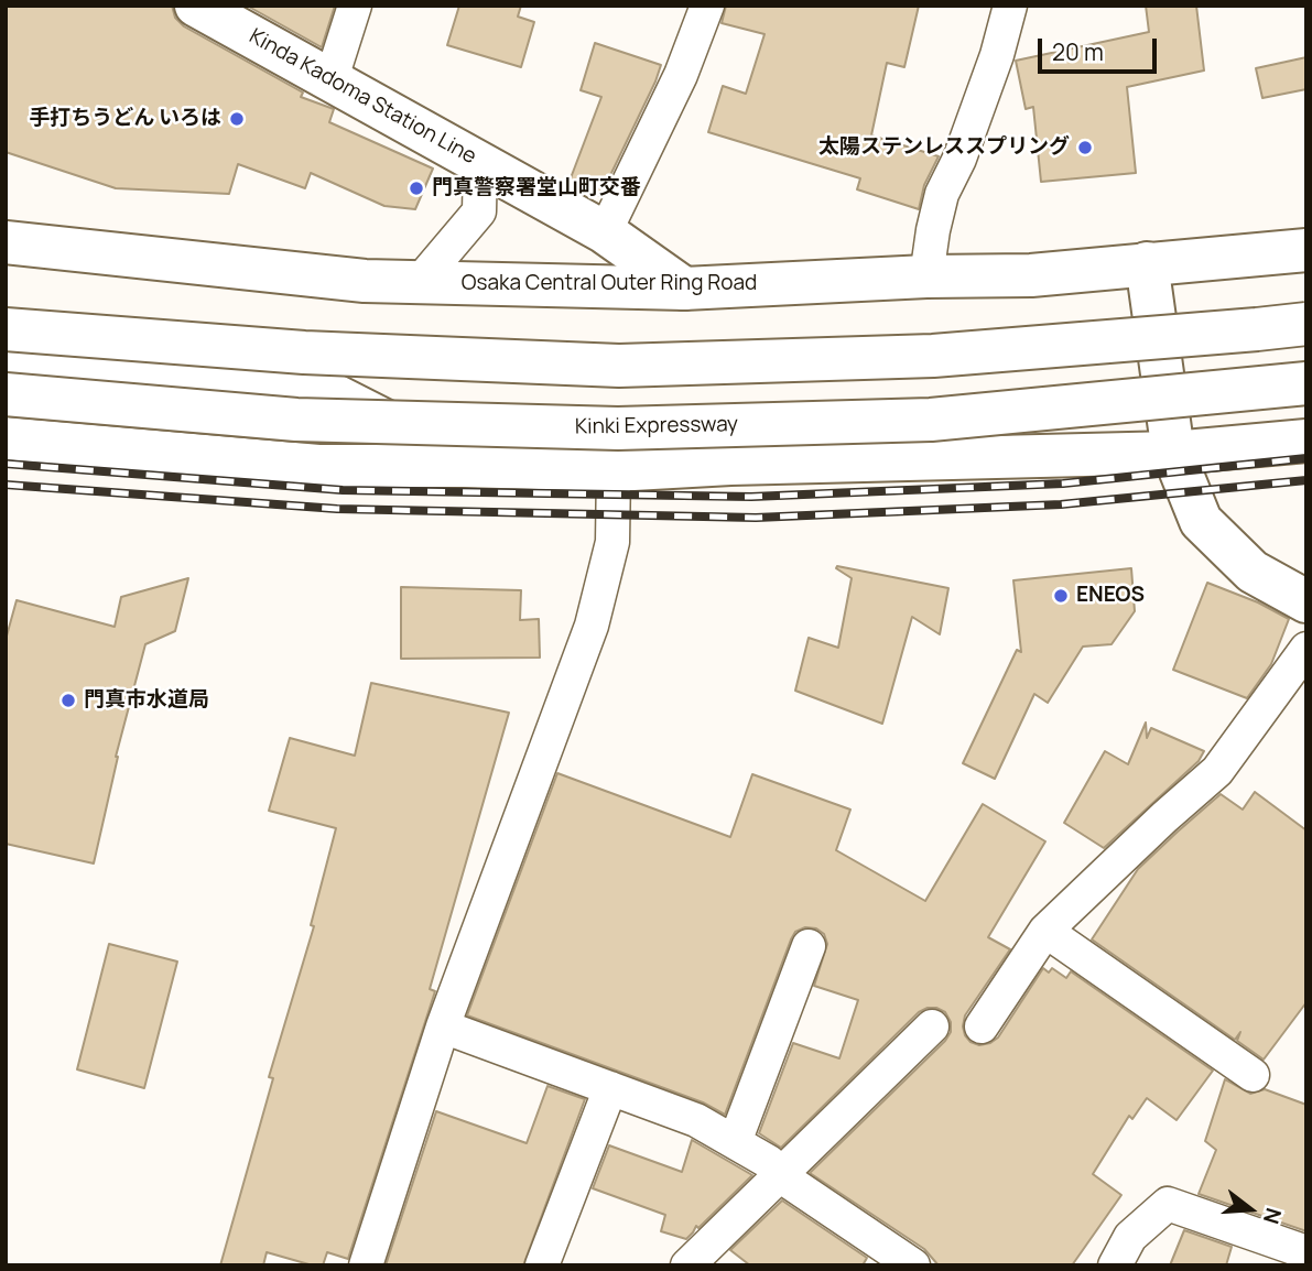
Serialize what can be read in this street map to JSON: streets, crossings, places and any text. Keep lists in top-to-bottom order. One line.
{"streets":{"main road":["Kinda Kadoma Station Line","Osaka Central Outer Ring Road","Kinki Expressway"]},"crossings":[["Kinda Kadoma Station Line","Osaka Central Outer Ring Road"]],"places":["手打ちうどん いろは","太陽ステンレススプリング","門真警察署堂山町交番","ENEOS","門真市水道局"],"scale_bar":"20 m","north":"right"}
